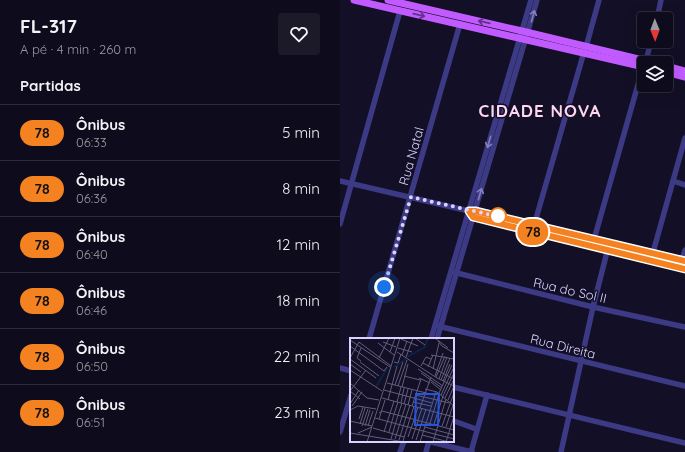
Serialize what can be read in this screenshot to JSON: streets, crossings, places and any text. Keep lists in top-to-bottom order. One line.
{"streets":{"street":["Rua Natal","Rua do Sol II","Rua Direita"]},"districts":["CIDADE NOVA"],"lines":["bus line 78"],"north":"bottom","page":{"heading":[["FL-317","A pé · 4 min · 260 m"],"Partidas"],"on_map":"78","list":[{"mark":"78","name":"Ônibus","note":"06:33","value":"5 min"},{"mark":"78","name":"Ônibus","note":"06:36","value":"8 min"},{"mark":"78","name":"Ônibus","note":"06:40","value":"12 min"},{"mark":"78","name":"Ônibus","note":"06:46","value":"18 min"},{"mark":"78","name":"Ônibus","note":"06:50","value":"22 min"},{"mark":"78","name":"Ônibus","note":"06:51","value":"23 min"}]}}
